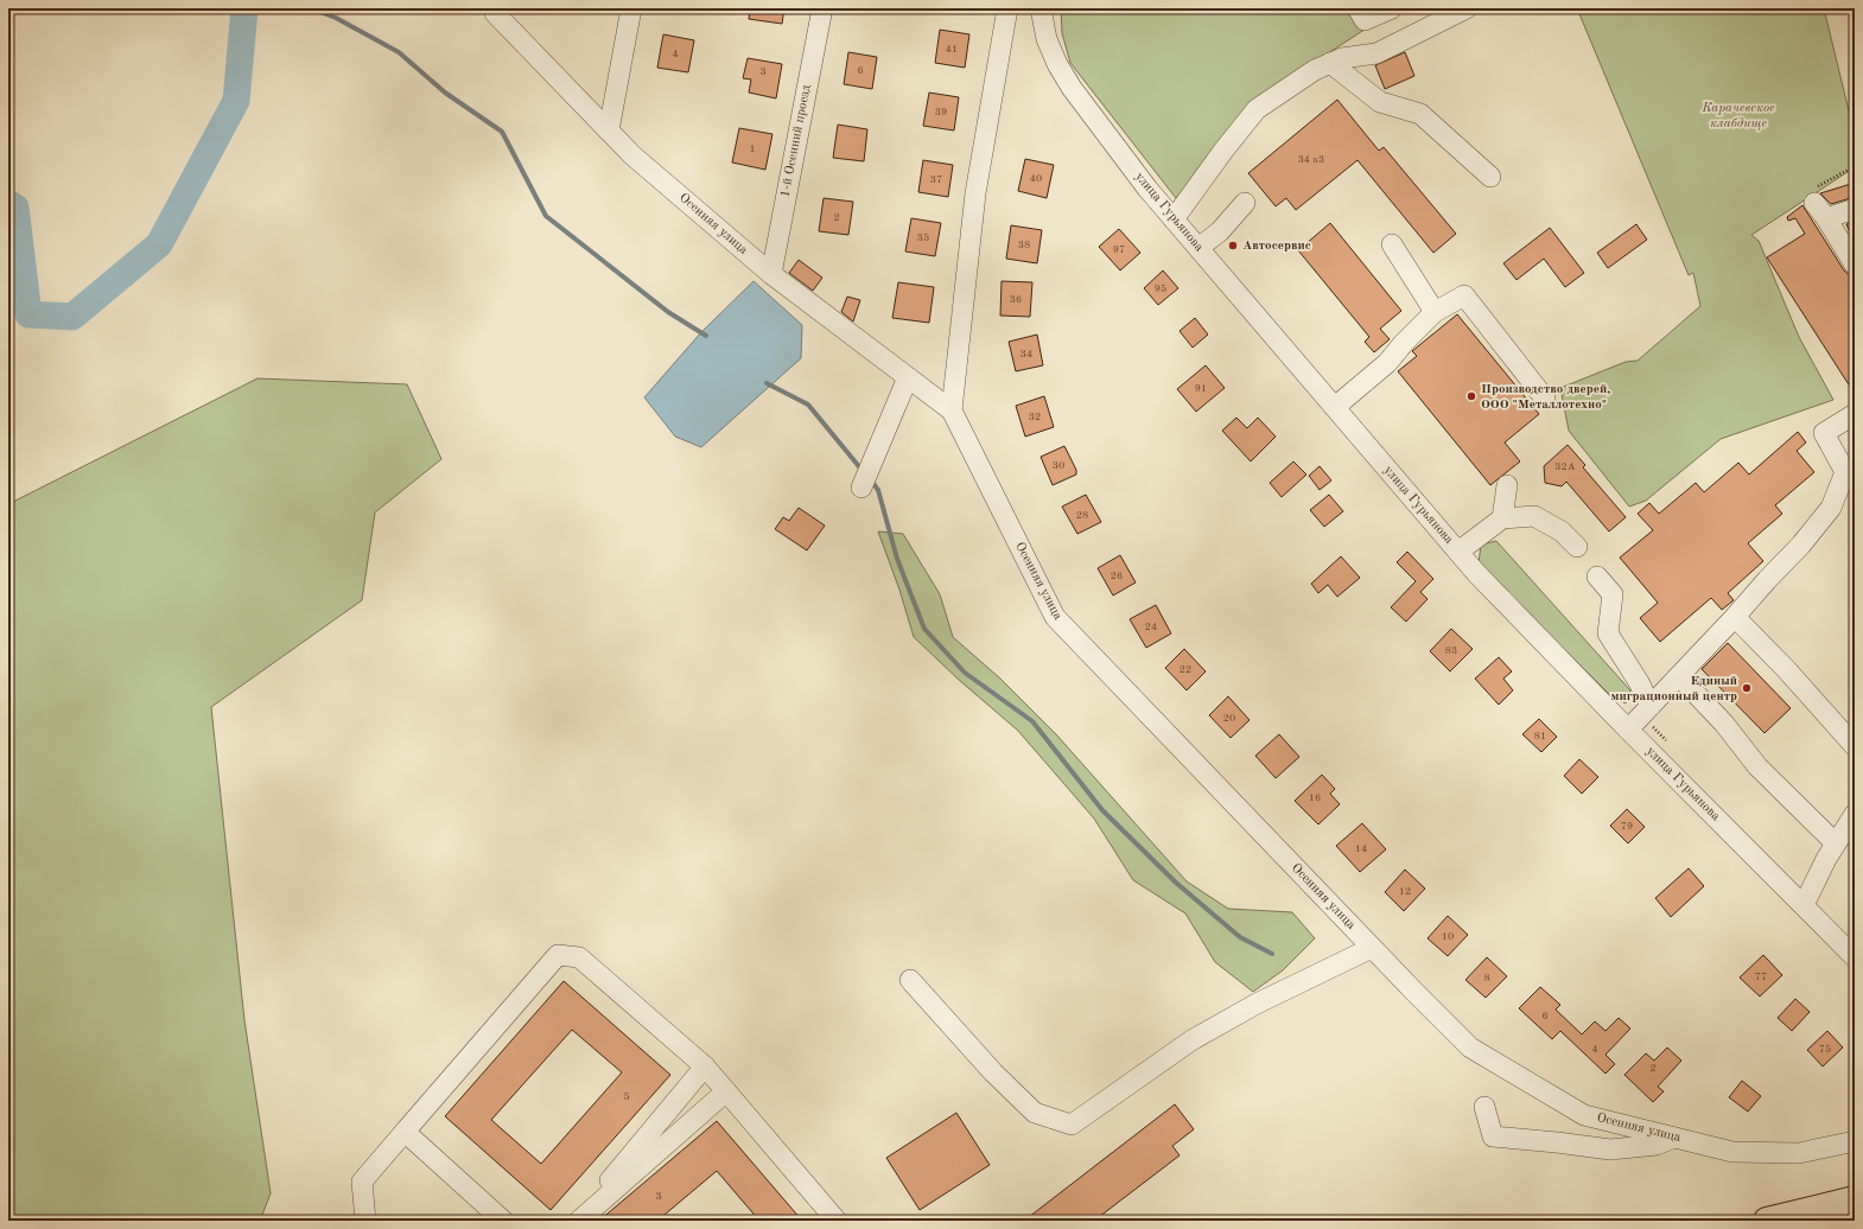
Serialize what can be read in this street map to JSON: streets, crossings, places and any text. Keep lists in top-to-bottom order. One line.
{"streets":{"street":["1-й Осенний проезд","улица Гурьянова","Осенняя улица"]},"crossings":[["1-й Осенний проезд","Осенняя улица"]],"parks":["Карачевское клабдище"],"places":["Автосервис","Производство дверей, ООО \"Металлотехно\"","Единый миграционный центр"],"house_numbers":["41","4","6","3","39","1","34 к3","40","37","2","35","38","97","95","36","34","91","32","30","32А","28","26","24","83","22","20","81","16","79","14","12","10","77","8","6","4","75","2","5","3"]}
